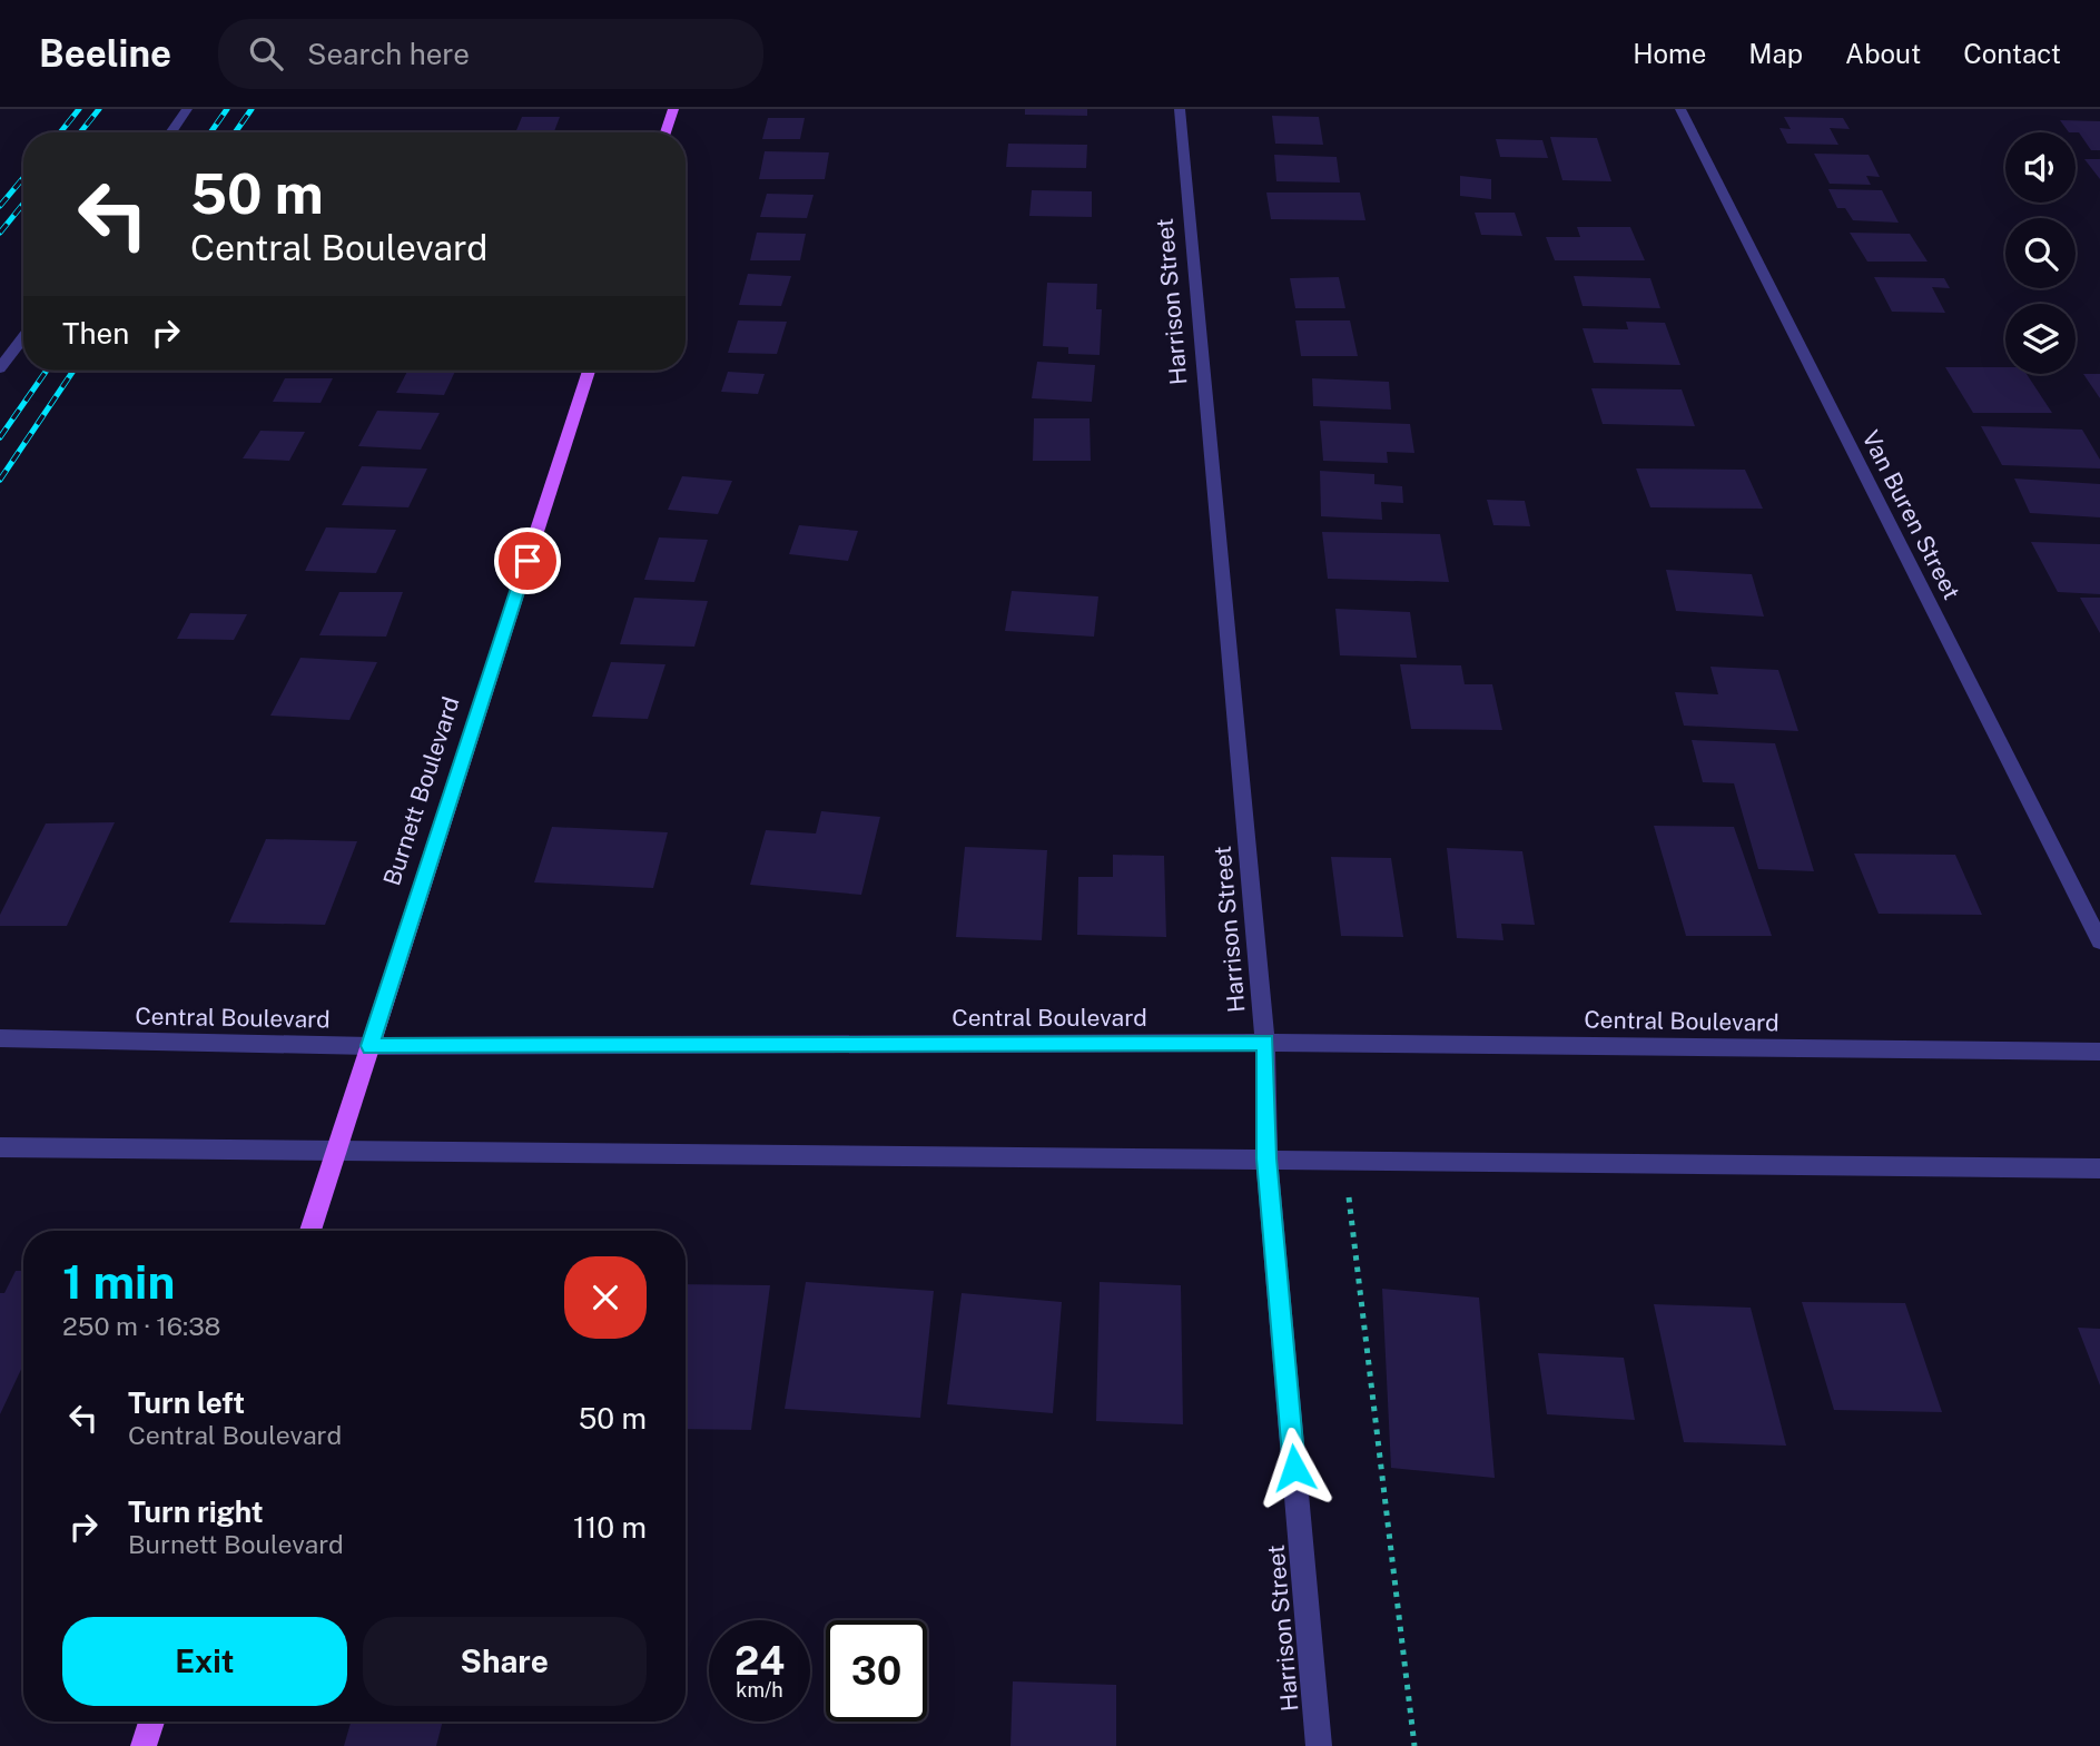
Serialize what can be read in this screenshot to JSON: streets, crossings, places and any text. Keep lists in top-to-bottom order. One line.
{"streets":{"main road":["Burnett Boulevard"],"street":["Harrison Street","Van Buren Street","Central Boulevard"]},"crossings":[["Harrison Street","Central Boulevard"],["Burnett Boulevard","Central Boulevard"]],"page":{"header":"Beeline","search":"Search here","nav":["Home","Map","About","Contact"],"turn":["50 m","Central Boulevard"],"then":"Then","heading":["1 min","250 m · 16:38"],"list":[{"name":"Turn left","note":"Central Boulevard","value":"50 m"},{"name":"Turn right","note":"Burnett Boulevard","value":"110 m"}],"buttons":["Exit","Share"],"speed":"24 km/h","limit":"30"}}
